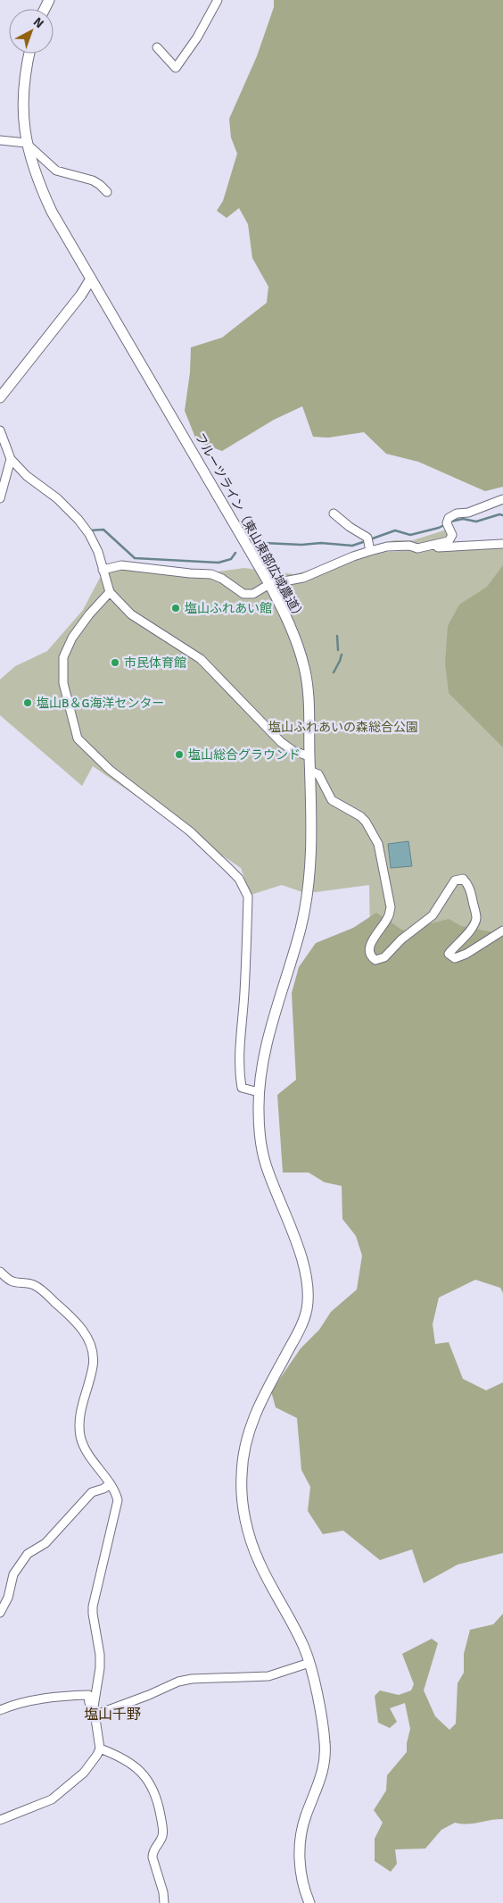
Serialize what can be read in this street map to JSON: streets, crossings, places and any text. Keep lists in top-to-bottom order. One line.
{"streets":{"street":["フルーツライン（東山東部広域農道）"]},"districts":["塩山千野"],"parks":["塩山ふれあいの森総合公園"],"places":["塩山ふれあい館","市民体育館","塩山B＆G海洋センター","塩山総合グラウンド"],"north":"top right"}
